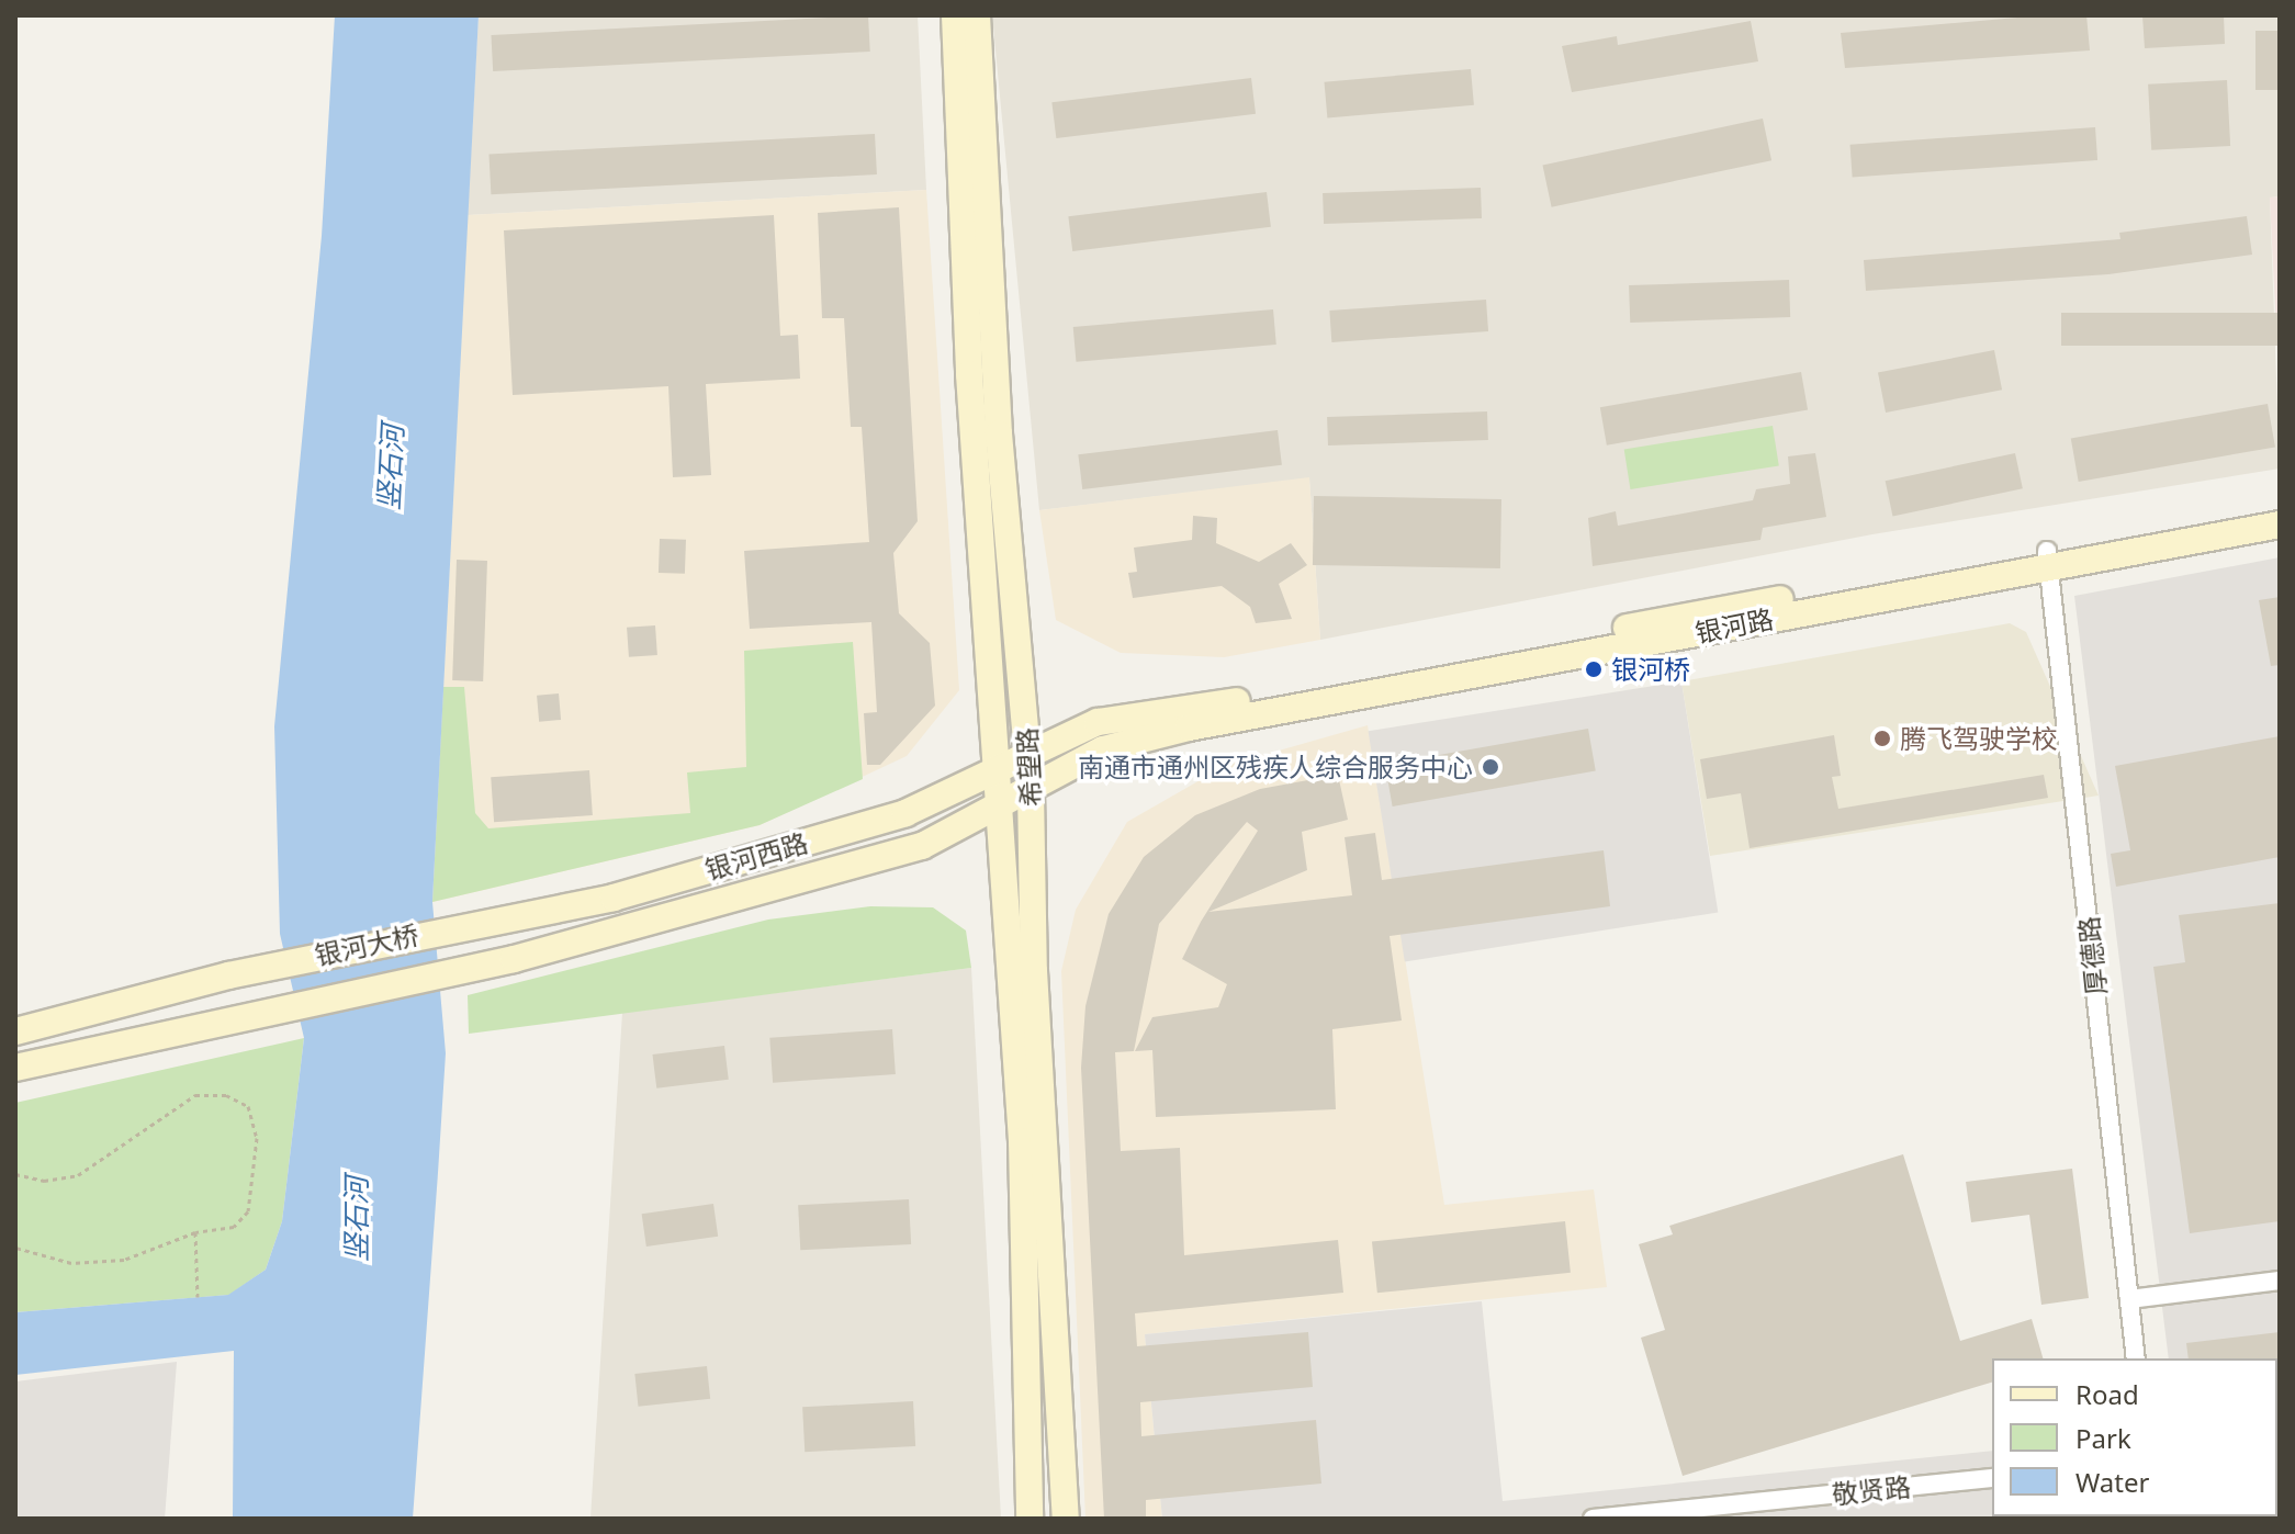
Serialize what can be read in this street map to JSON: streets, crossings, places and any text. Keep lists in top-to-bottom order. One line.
{"streets":{"main road":["银河路","希望路","银河西路","银河大桥"],"street":["厚德路","敬贤路"]},"crossings":[["银河路","希望路"],["银河路","银河西路"],["银河路","厚德路"],["希望路","银河西路"],["银河西路","银河大桥"]],"water":["竖石河"],"places":["银河桥","腾飞驾驶学校","南通市通州区残疾人综合服务中心"],"legend":["Road","Park","Water"]}
